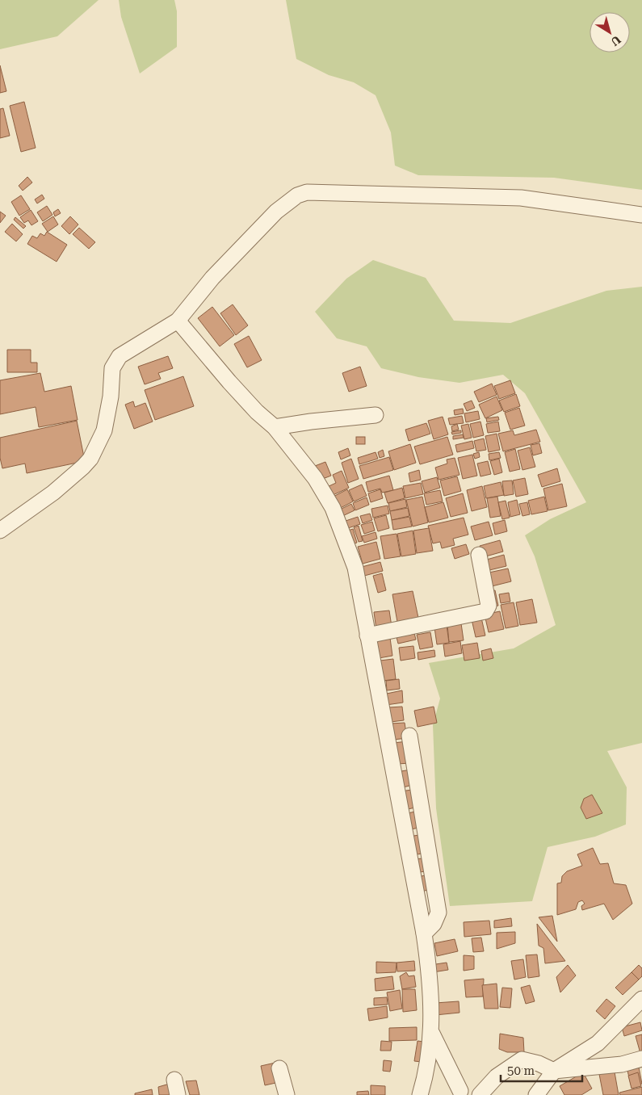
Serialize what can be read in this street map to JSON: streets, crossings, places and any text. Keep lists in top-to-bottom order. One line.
{"scale_bar":"50 m","north":"bottom right"}
